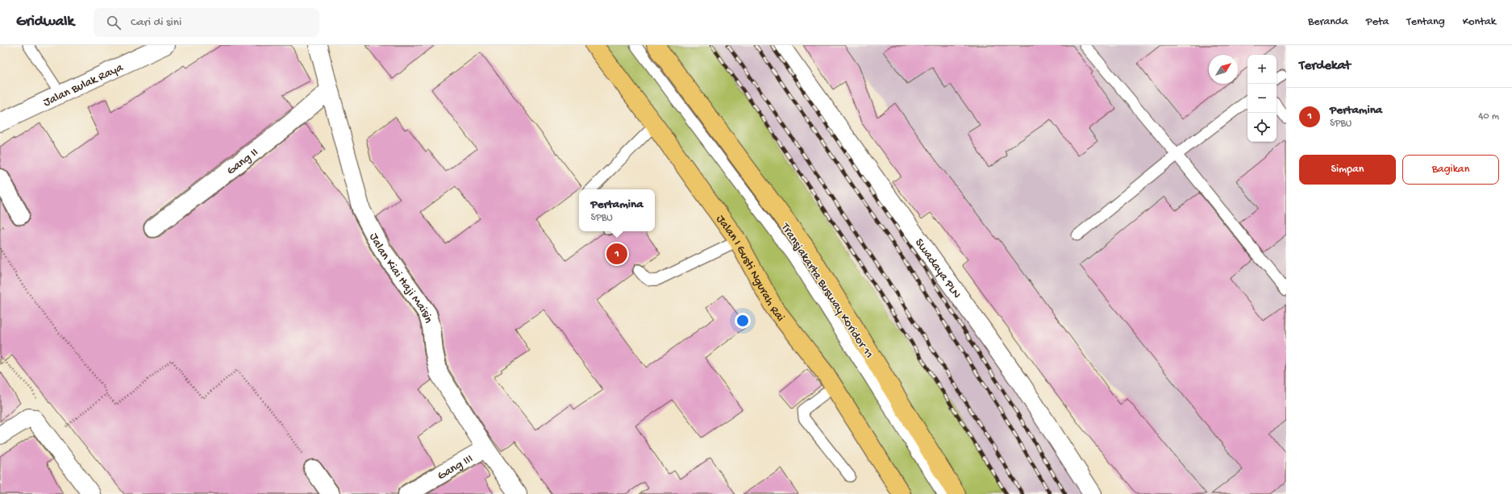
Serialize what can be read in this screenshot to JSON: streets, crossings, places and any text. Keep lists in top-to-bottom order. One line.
{"streets":{"main road":["Jalan I Gusti Ngurah Rai"],"street":["Jalan Bulak Raya","Gang II","Swadaya PLN","Jalan Kiai Haji Maisin","Gang III"],"lane":["Transjakarta Busway Koridor 11"]},"crossings":[["Gang II","Jalan Kiai Haji Maisin"],["Jalan Kiai Haji Maisin","Gang III"]],"north":"top right","page":{"header":"Gridwalk","search":"Cari di sini","nav":["Beranda","Peta","Tentang","Kontak"],"heading":"Terdekat","map_buttons":["+","−"],"list":[{"mark":"1","name":"Pertamina","note":"SPBU","value":"40 m"}],"buttons":["Simpan","Bagikan"],"popup":["Pertamina","SPBU"],"pins":"1"}}
